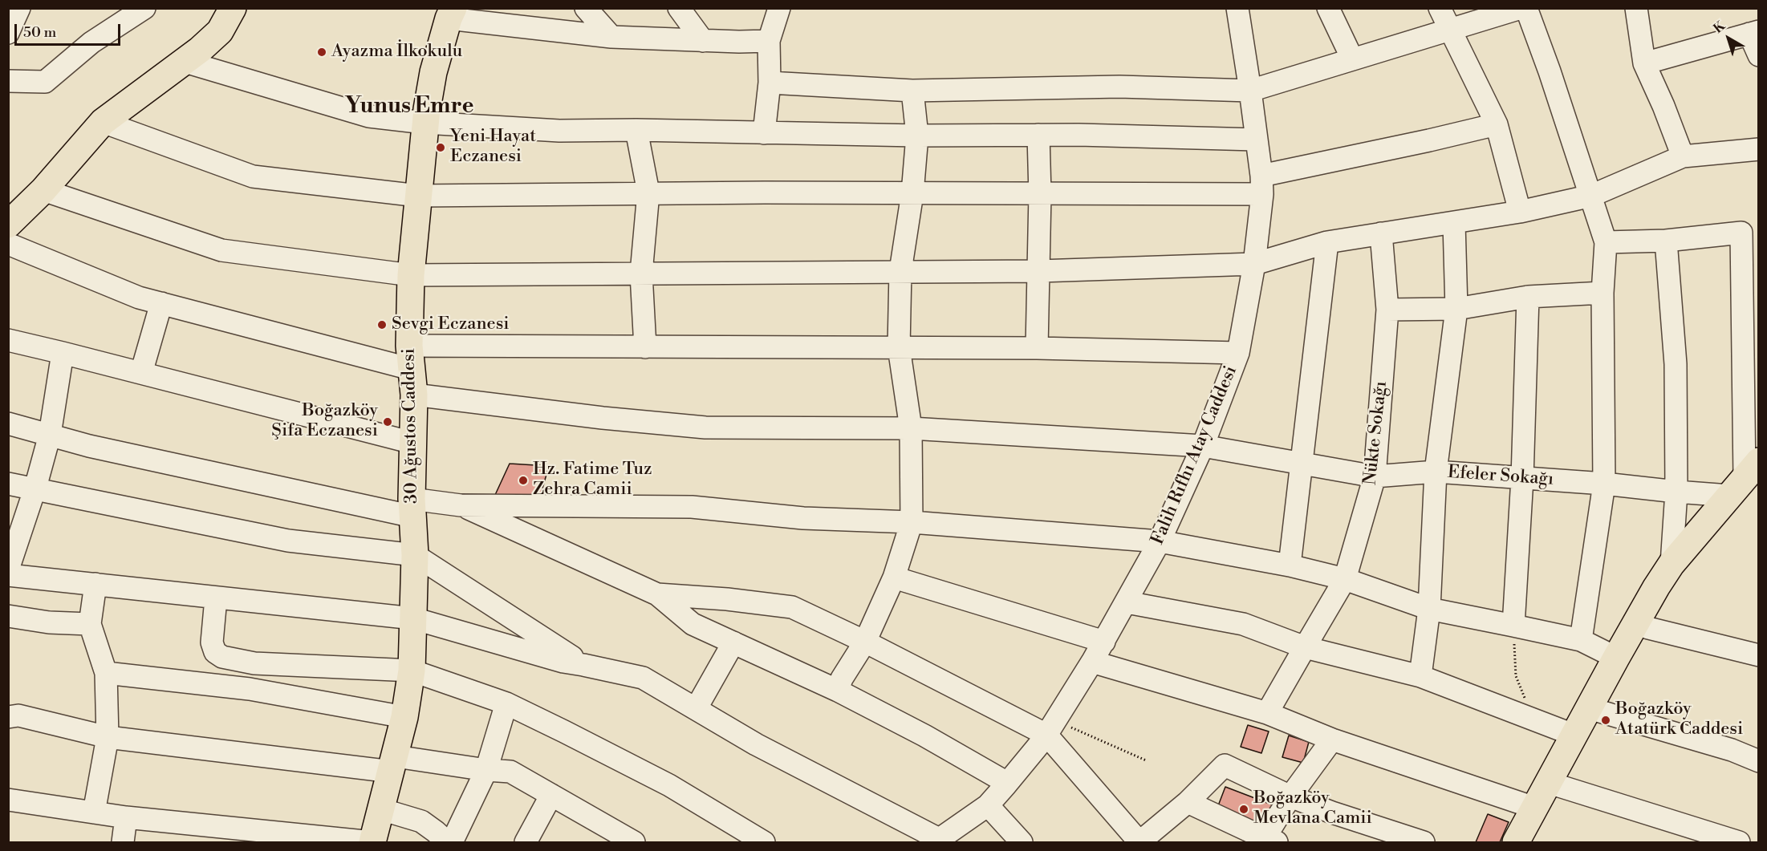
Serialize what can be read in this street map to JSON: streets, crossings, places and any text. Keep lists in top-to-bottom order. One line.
{"streets":{"main road":["30 Ağustos Caddesi"],"street":["Nükte Sokağı","Falih Rıfhı Atay Caddesi","Efeler Sokağı"]},"crossings":[["30 Ağustos Caddesi","Efeler Sokağı"],["Nükte Sokağı","Efeler Sokağı"],["Falih Rıfhı Atay Caddesi","Efeler Sokağı"]],"districts":["Yunus Emre"],"places":["Ayazma İlkokulu","Yeni Hayat Eczanesi","Sevgi Eczanesi","Boğazköy Şifa Eczanesi","Hz. Fatime Tuz Zehra Camii","Boğazköy Atatürk Caddesi","Boğazköy Mevlana Camii"],"scale_bar":"50 m","north":"top left"}
